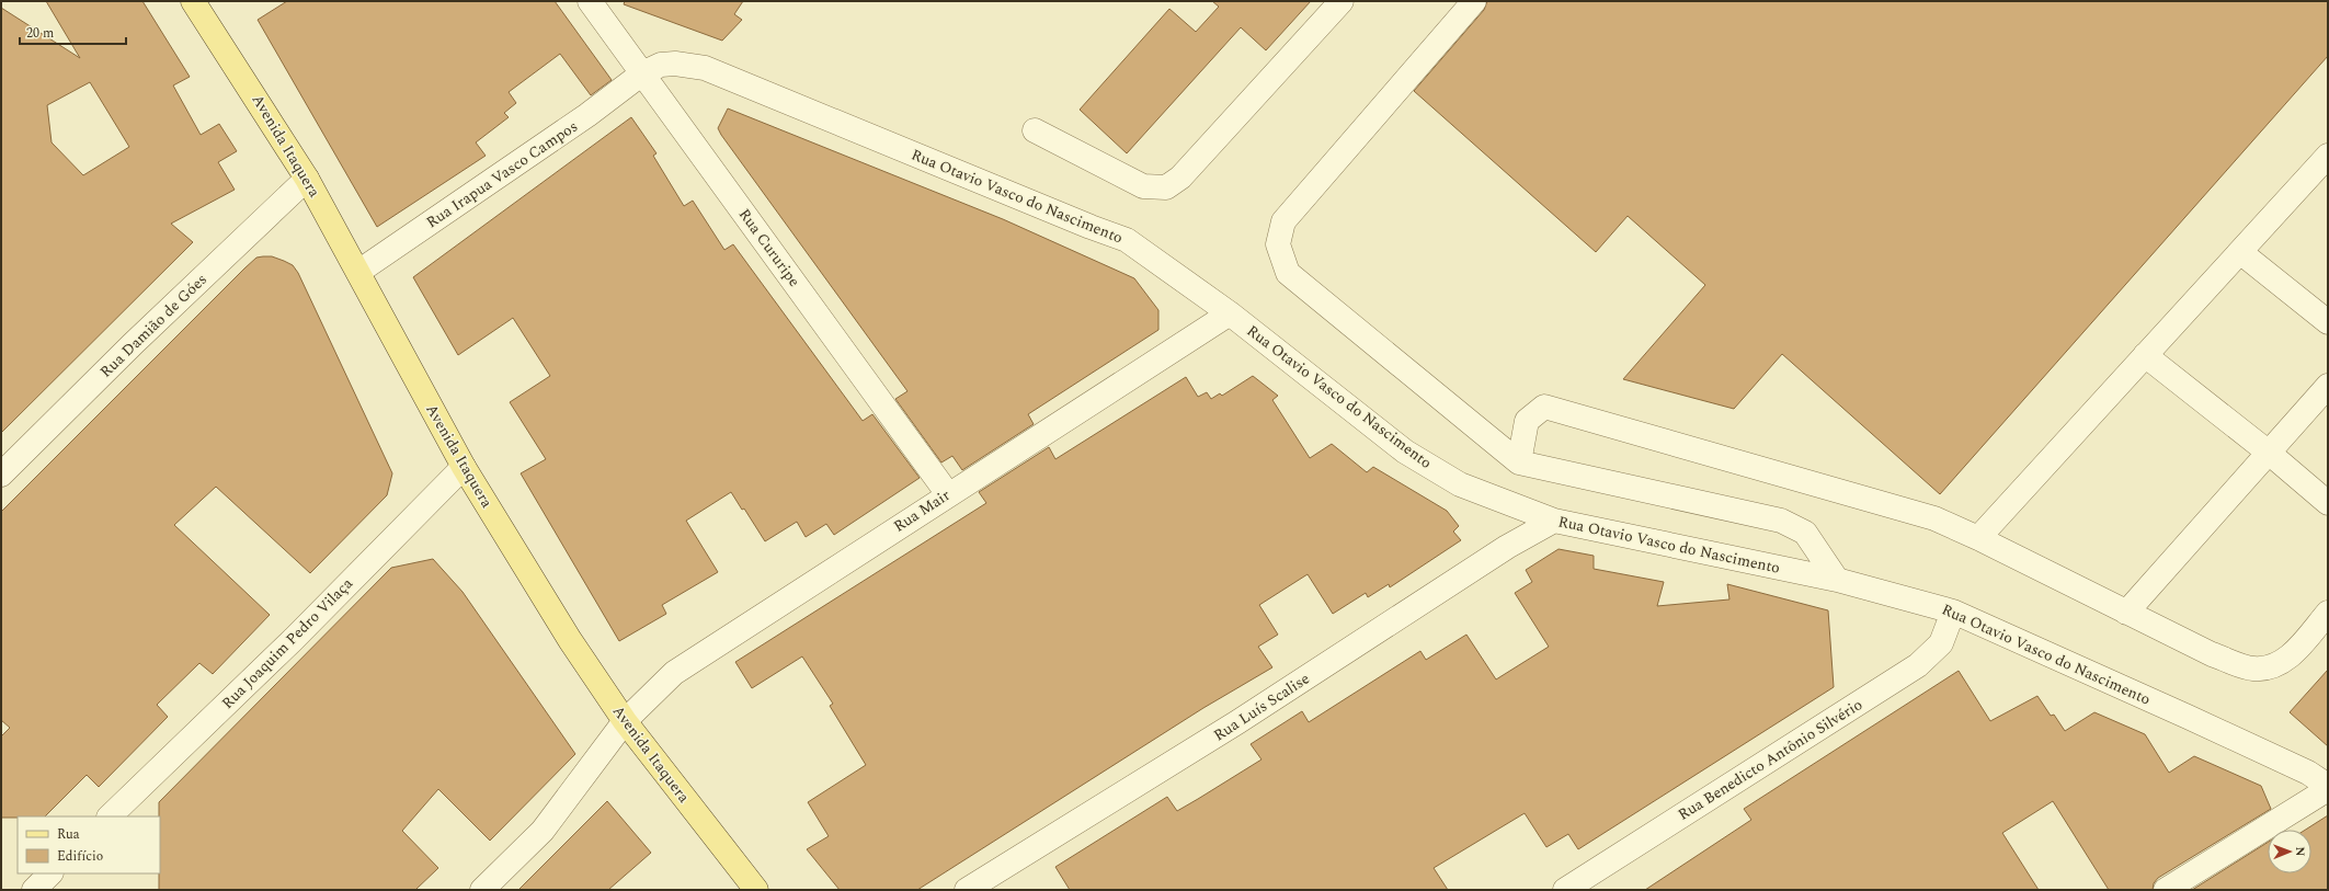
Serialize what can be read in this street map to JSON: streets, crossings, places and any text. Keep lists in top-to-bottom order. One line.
{"streets":{"main road":["Avenida Itaquera"],"street":["Rua Irapua Vasco Campos","Rua Otavio Vasco do Nascimento","Rua Cururipe","Rua Damião de Góes","Rua Mair","Rua Joaquim Pedro Vilaça","Rua Luís Scalise","Rua Benedicto Antônio Silvério"]},"crossings":[["Avenida Itaquera","Rua Irapua Vasco Campos"],["Avenida Itaquera","Rua Damião de Góes"],["Avenida Itaquera","Rua Mair"],["Avenida Itaquera","Rua Joaquim Pedro Vilaça"],["Rua Irapua Vasco Campos","Rua Otavio Vasco do Nascimento"],["Rua Irapua Vasco Campos","Rua Cururipe"],["Rua Otavio Vasco do Nascimento","Rua Cururipe"],["Rua Otavio Vasco do Nascimento","Rua Mair"],["Rua Otavio Vasco do Nascimento","Rua Luís Scalise"],["Rua Otavio Vasco do Nascimento","Rua Benedicto Antônio Silvério"],["Rua Cururipe","Rua Mair"]],"legend":["Rua","Edifício"],"scale_bar":"20 m","north":"right"}
